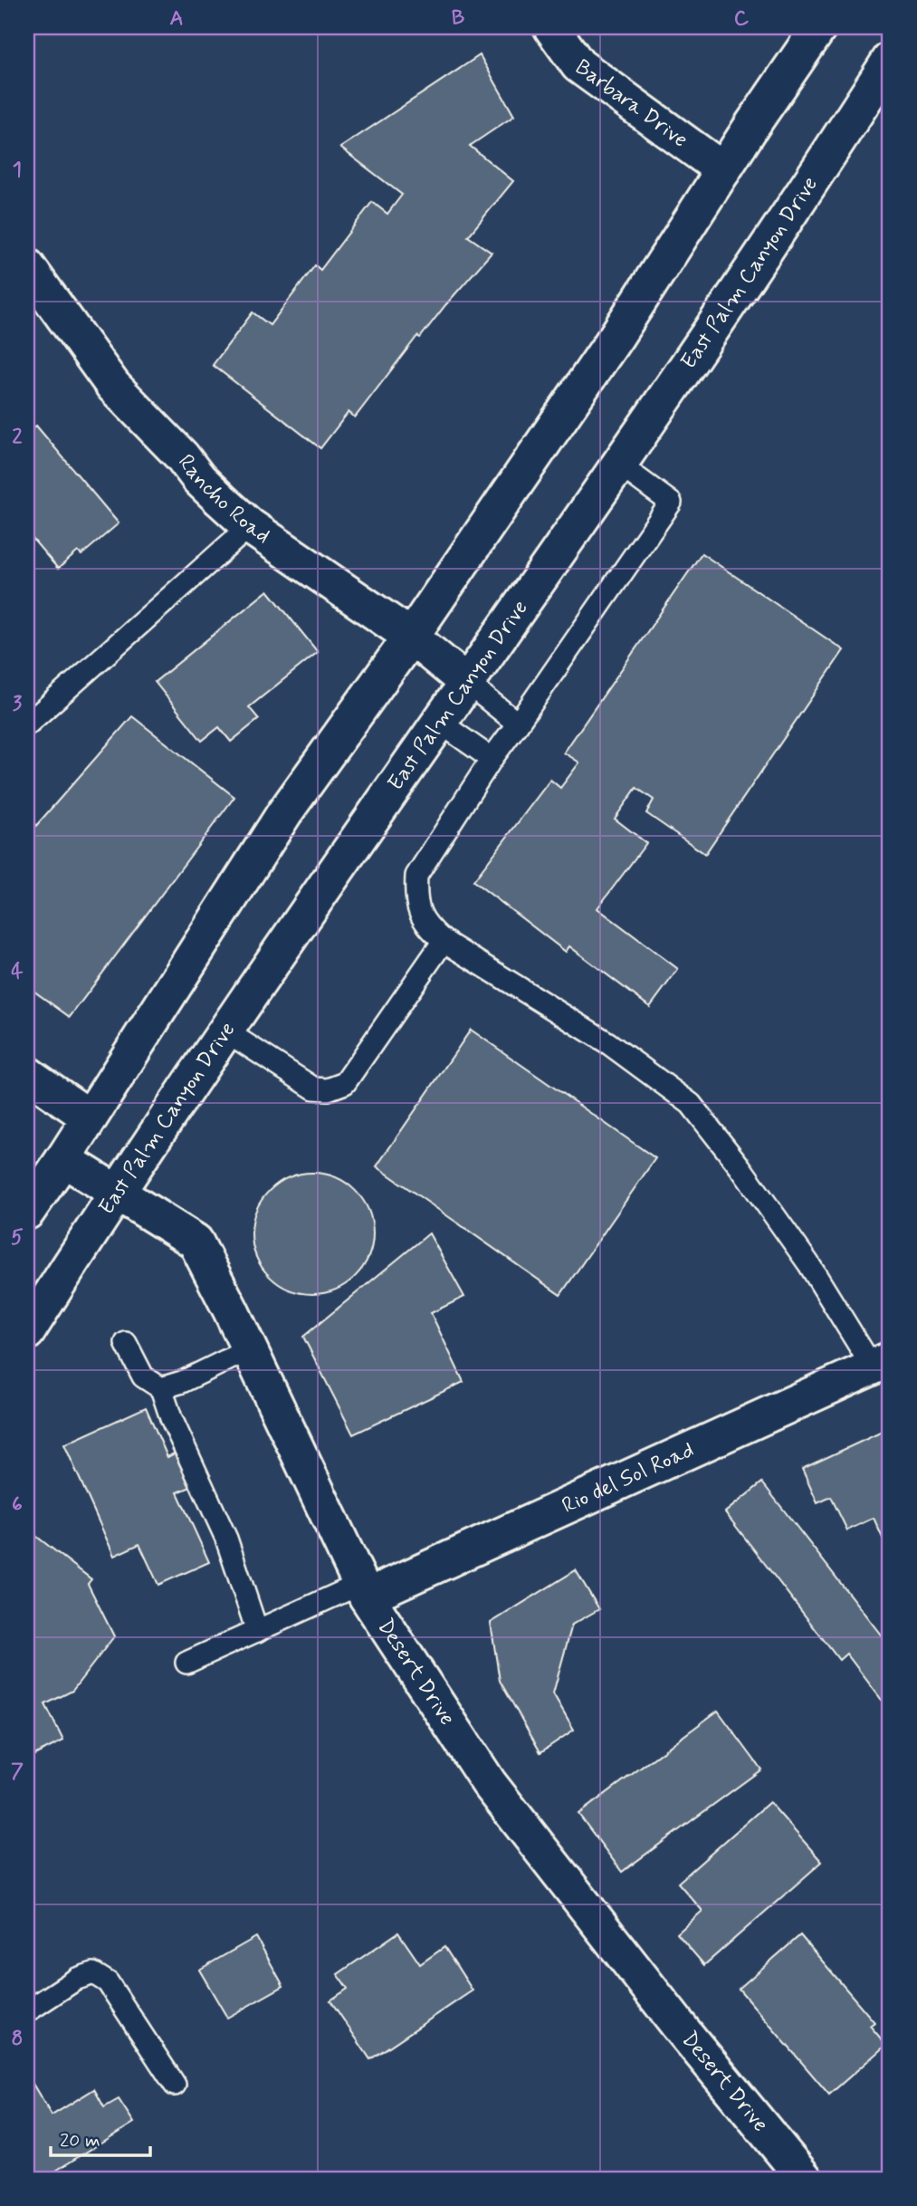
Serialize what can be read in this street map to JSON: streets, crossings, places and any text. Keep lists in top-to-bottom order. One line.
{"streets":{"main road":["Barbara Drive","East Palm Canyon Drive","Rancho Road","Rio del Sol Road","Desert Drive"]},"crossings":[["East Palm Canyon Drive","Rancho Road"],["East Palm Canyon Drive","Desert Drive"],["Rio del Sol Road","Desert Drive"]],"scale_bar":"20 m","grid":{"columns":["A","B","C"],"rows":["1","2","3","4","5","6","7","8"]}}
